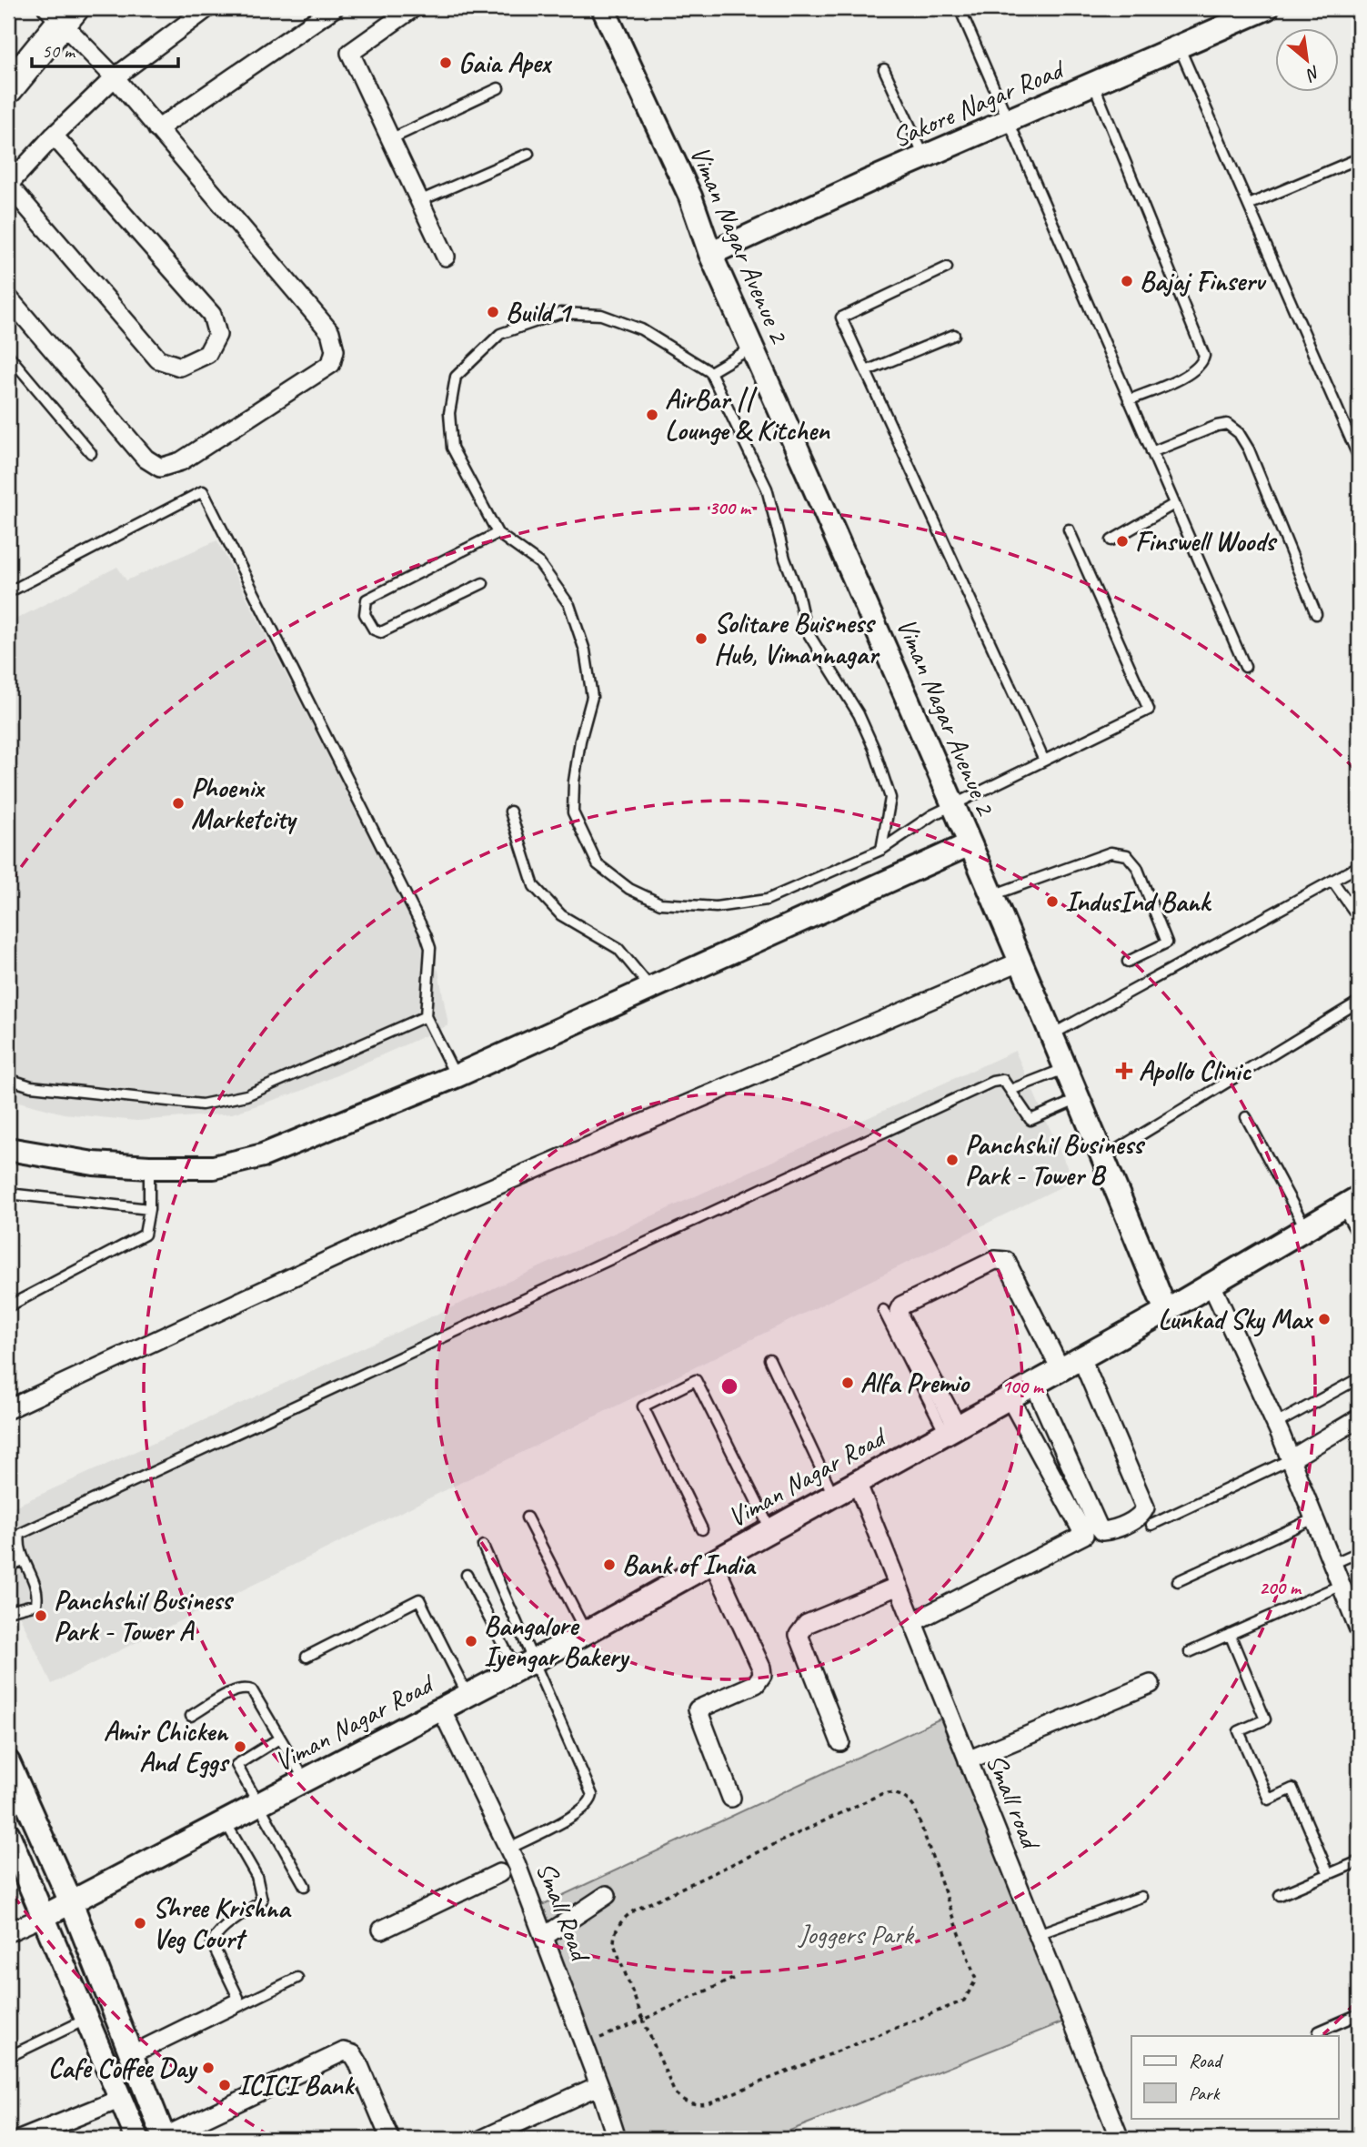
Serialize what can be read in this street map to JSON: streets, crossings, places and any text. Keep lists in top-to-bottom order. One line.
{"streets":{"street":["Sakore Nagar Road","Viman Nagar Avenue 2","Viman Nagar Road","Small road","Small Road"]},"crossings":[["Sakore Nagar Road","Viman Nagar Avenue 2"],["Viman Nagar Avenue 2","Viman Nagar Road"],["Viman Nagar Road","Small road"],["Viman Nagar Road","Small Road"]],"parks":["Joggers Park"],"places":{"other":["Gaia Apex","Bajaj Finserv","Build 1","AirBar || Lounge & Kitchen","Finswell Woods","Solitare Buisness Hub, Vimannagar","Phoenix Marketcity","IndusInd Bank","Panchshil Business Park - Tower B","Lunkad Sky Max","Alfa Premio","Bank of India","Panchshil Business Park - Tower A","Bangalore Iyengar Bakery","Amir Chicken And Eggs","Shree Krishna Veg Court","Cafe Coffee Day","ICICI Bank"],"health":["Apollo Clinic"]},"legend":["Road","Park"],"scale_bar":"50 m","north":"bottom right","rings":["300 m","100 m","200 m"]}
